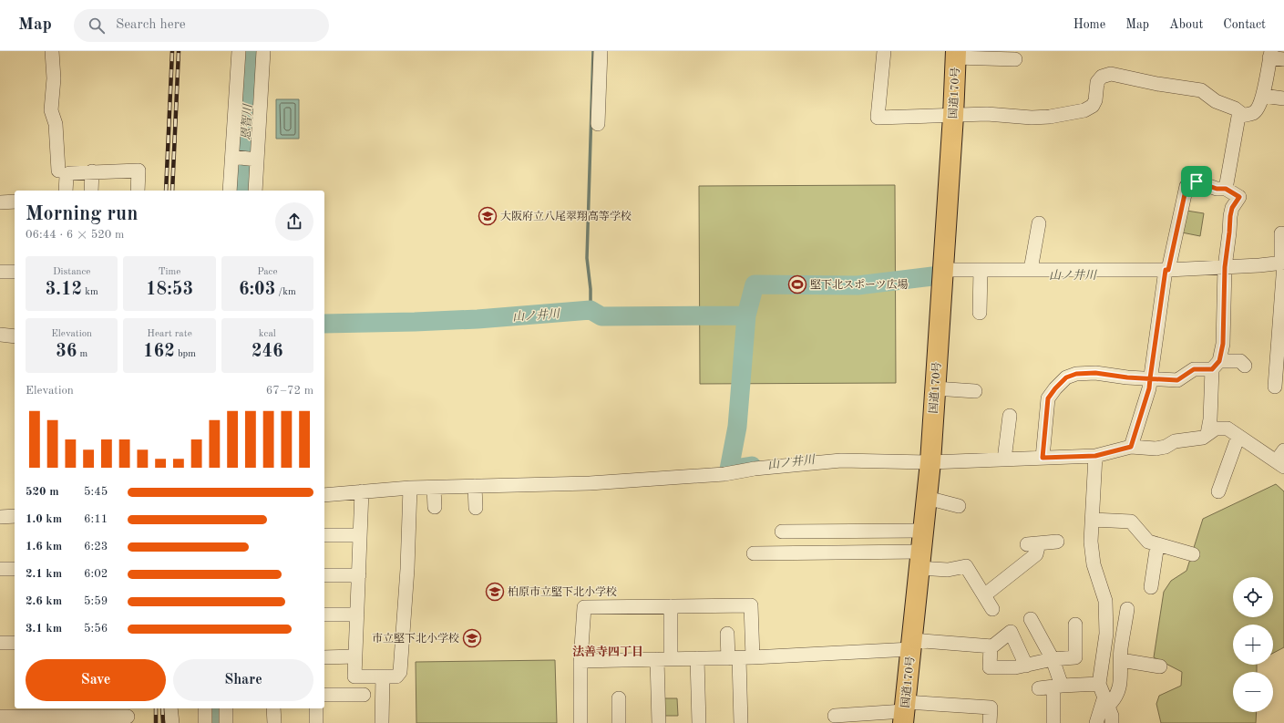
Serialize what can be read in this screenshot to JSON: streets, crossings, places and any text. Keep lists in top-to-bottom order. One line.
{"streets":{"highway":["国道170号"]},"districts":["法善寺四丁目"],"water":["恩智川","山ノ井川"],"places":{"school or university":["大阪府立八尾翠翔高等学校","柏原市立堅下北小学校","市立堅下北小学校"],"sports":["堅下北スポーツ広場"]},"page":{"header":"Map","search":"Search here","nav":["Home","Map","About","Contact"],"heading":["Morning run","06:44 · 6 × 520 m"],"stats":[["Distance","3.12 km"],["Time","18:53"],["Pace","6:03 /km"],["Elevation","36 m"],["Heart rate","162 bpm"],["kcal","246"]],"chart":["Elevation","67–72 m"],"list":[{"name":"520 m","note":"5:45"},{"name":"1.0 km","note":"6:11"},{"name":"1.6 km","note":"6:23"},{"name":"2.1 km","note":"6:02"},{"name":"2.6 km","note":"5:59"},{"name":"3.1 km","note":"5:56"}],"map_buttons":["+","−"],"buttons":["Save","Share"]}}
